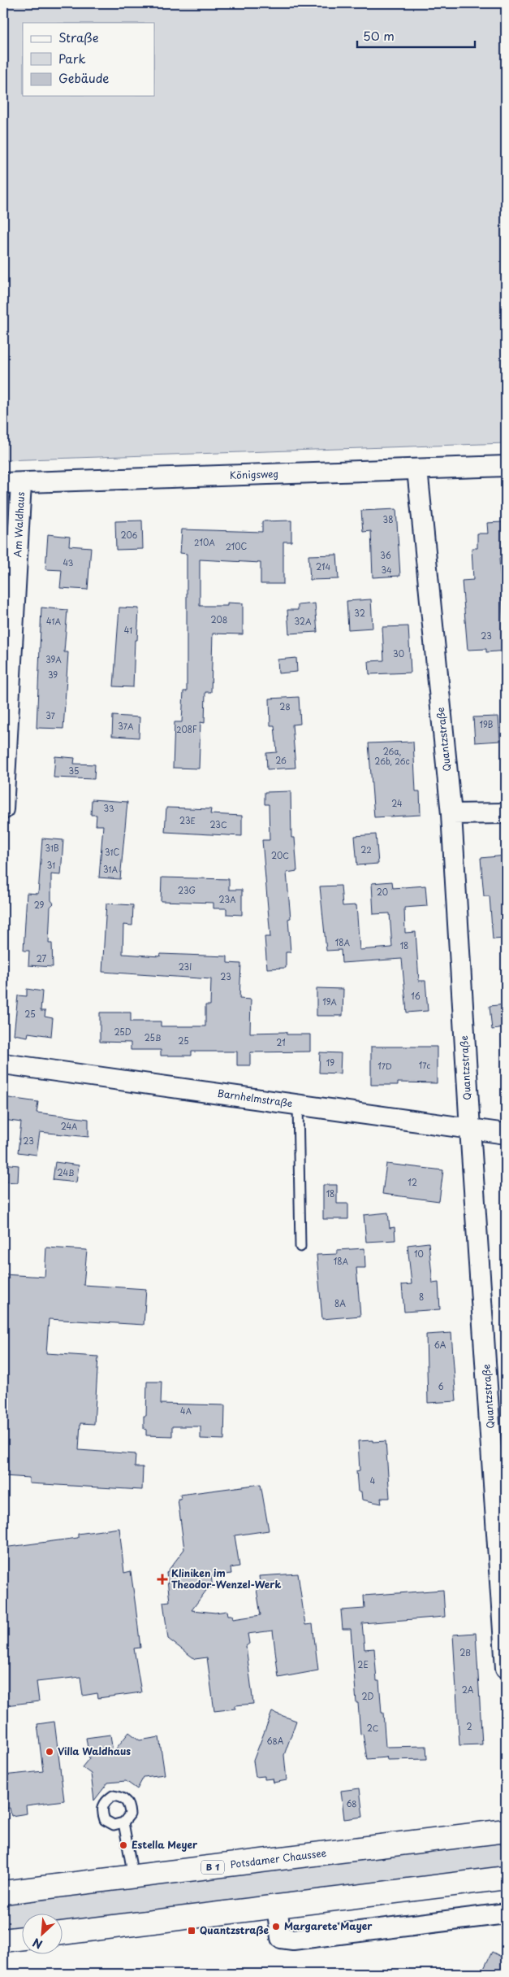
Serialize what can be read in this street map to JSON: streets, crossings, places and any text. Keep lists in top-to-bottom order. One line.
{"streets":{"main road":["Potsdamer Chaussee","B 1"],"street":["Königsweg","Am Waldhaus","Quantzstraße","Barnhelmstraße"]},"crossings":[["Königsweg","Am Waldhaus"],["Königsweg","Quantzstraße"],["Quantzstraße","Barnhelmstraße"]],"places":{"health":["Kliniken im Theodor-Wenzel-Werk"],"other":["Villa Waldhaus","Estella Meyer","Margarete Mayer"],"transit":["Quantzstraße"]},"house_numbers":["38","206","210A","210C","36","43","214","34","32","208","41A","32A","41","23","30","39A","39","28","37","19B","37A","208F","26a, 26b, 26c","26","35","24","33","23E","23C","31B","22","31C","20C","31","31A","23G","20","23A","29","18A","18","27","23I","23","16","19A","25","25D","25B","25","21","19","17c","17D","24A","23","24B","12","18","10","18A","8","8A","6A","6","4A","4","2B","2E","2A","2D","2","2C","68A","68"],"legend":["Straße","Park","Gebäude"],"scale_bar":"50 m","north":"bottom left"}
